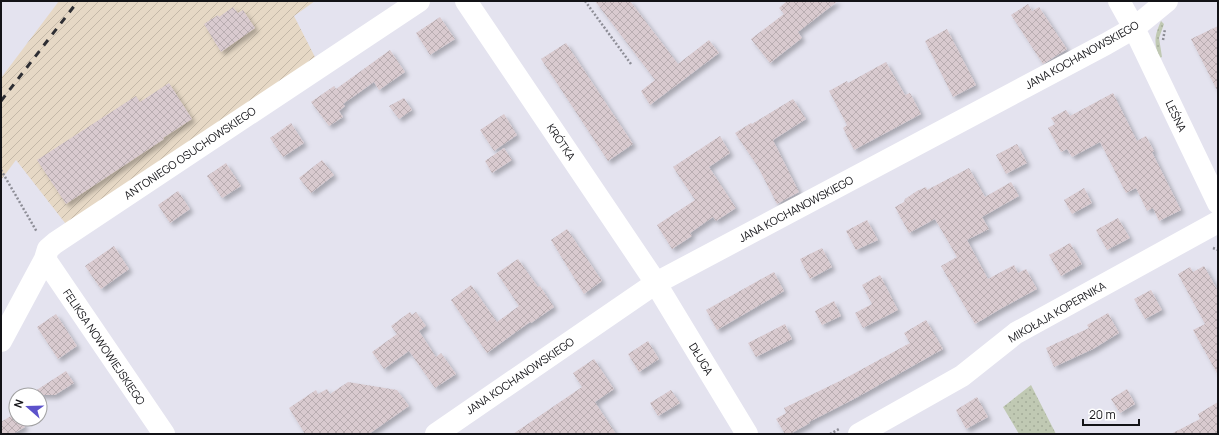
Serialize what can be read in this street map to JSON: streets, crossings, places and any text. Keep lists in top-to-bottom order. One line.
{"streets":{"street":["JANA KOCHANOWSKIEGO","LEŚNA","KRÓTKA","ANTONIEGO OSUCHOWSKIEGO","MIKOŁAJA KOPERNIKA","FELIKSA NOWOWIEJSKIEGO","DŁUGA"]},"crossings":[["JANA KOCHANOWSKIEGO","LEŚNA"],["JANA KOCHANOWSKIEGO","KRÓTKA"],["JANA KOCHANOWSKIEGO","DŁUGA"],["KRÓTKA","DŁUGA"],["ANTONIEGO OSUCHOWSKIEGO","FELIKSA NOWOWIEJSKIEGO"]],"scale_bar":"20 m","north":"left"}
